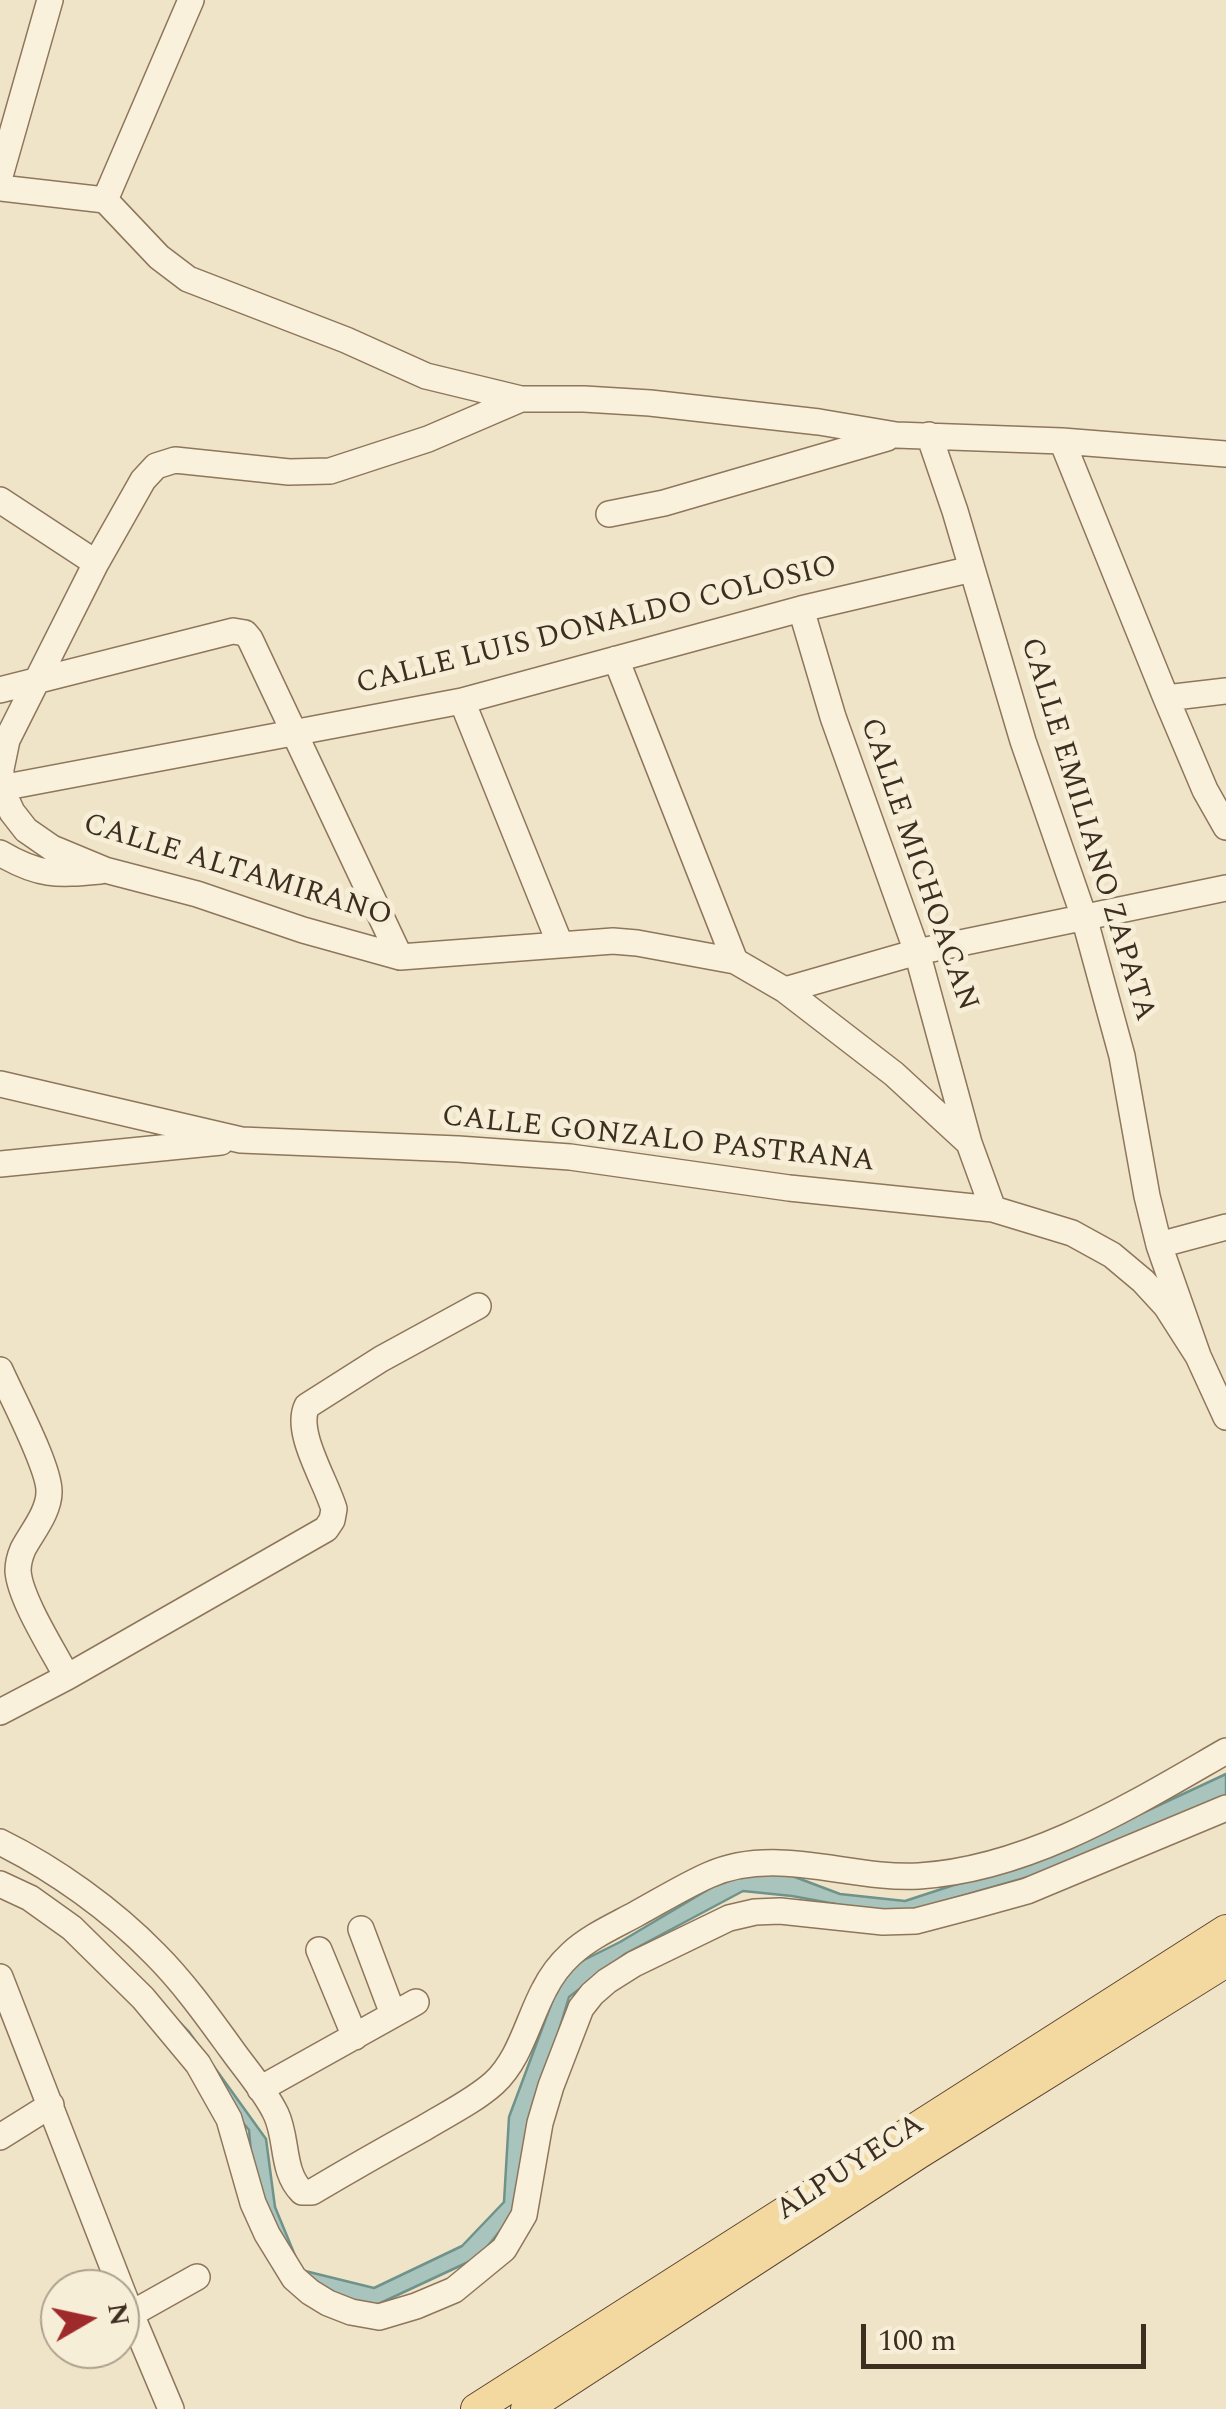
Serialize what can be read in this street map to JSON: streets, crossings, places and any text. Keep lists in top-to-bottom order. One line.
{"streets":{"main road":["ALPUYECA"],"street":["CALLE LUIS DONALDO COLOSIO","CALLE EMILIANO ZAPATA","CALLE MICHOACAN","CALLE ALTAMIRANO","CALLE GONZALO PASTRANA"]},"crossings":[["CALLE LUIS DONALDO COLOSIO","CALLE EMILIANO ZAPATA"],["CALLE LUIS DONALDO COLOSIO","CALLE MICHOACAN"],["CALLE LUIS DONALDO COLOSIO","CALLE ALTAMIRANO"],["CALLE EMILIANO ZAPATA","CALLE GONZALO PASTRANA"],["CALLE MICHOACAN","CALLE ALTAMIRANO"],["CALLE ALTAMIRANO","CALLE GONZALO PASTRANA"]],"scale_bar":"100 m","north":"right"}
